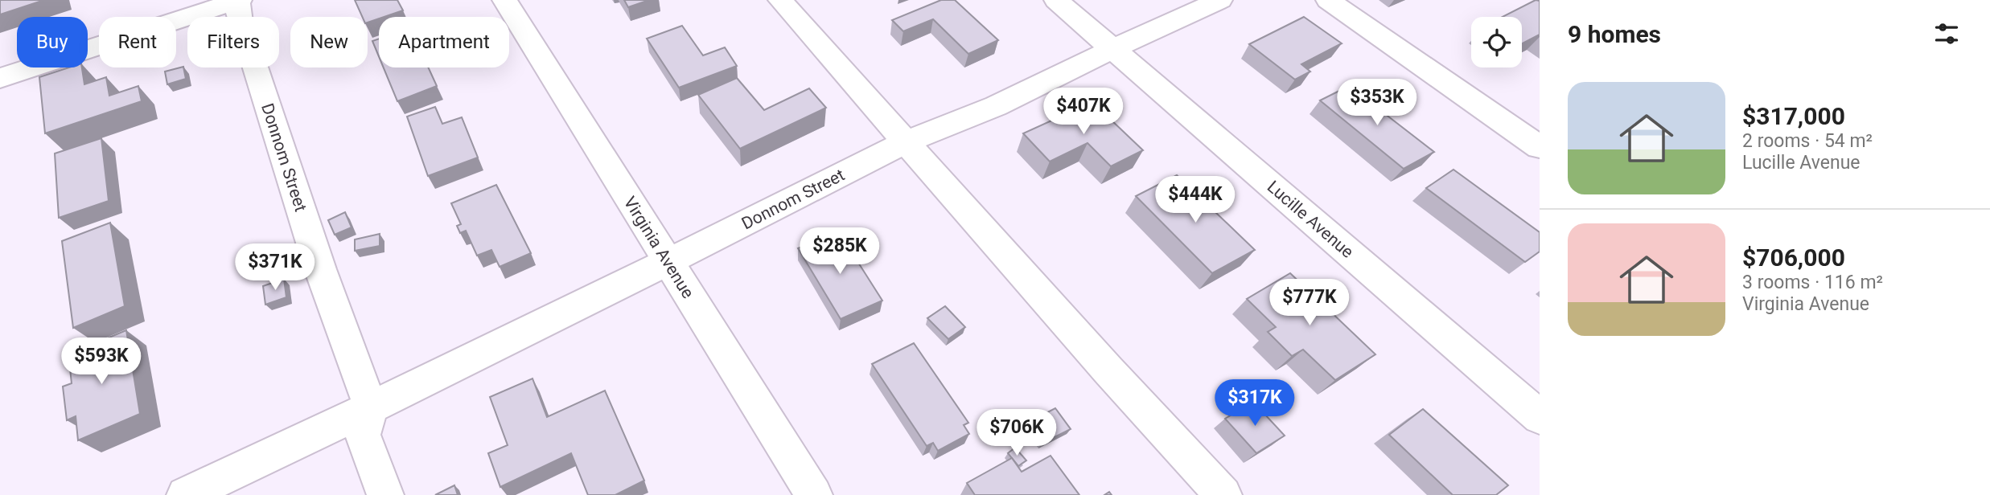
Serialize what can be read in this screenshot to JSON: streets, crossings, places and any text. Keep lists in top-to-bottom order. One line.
{"streets":{"street":["Donnom Street","Lucille Avenue","Virginia Avenue"]},"crossings":[["Donnom Street","Lucille Avenue"],["Donnom Street","Virginia Avenue"]],"page":{"heading":"9 homes","chip":["Buy","Rent","Filters","New","Apartment"],"list":[{"name":"$317,000","note":"2 rooms · 54 m² · Lucille Avenue"},{"name":"$706,000","note":"3 rooms · 116 m² · Virginia Avenue"}],"price":["$353K","$407K","$444K","$285K","$371K","$777K","$593K","$317K","$706K"]}}
